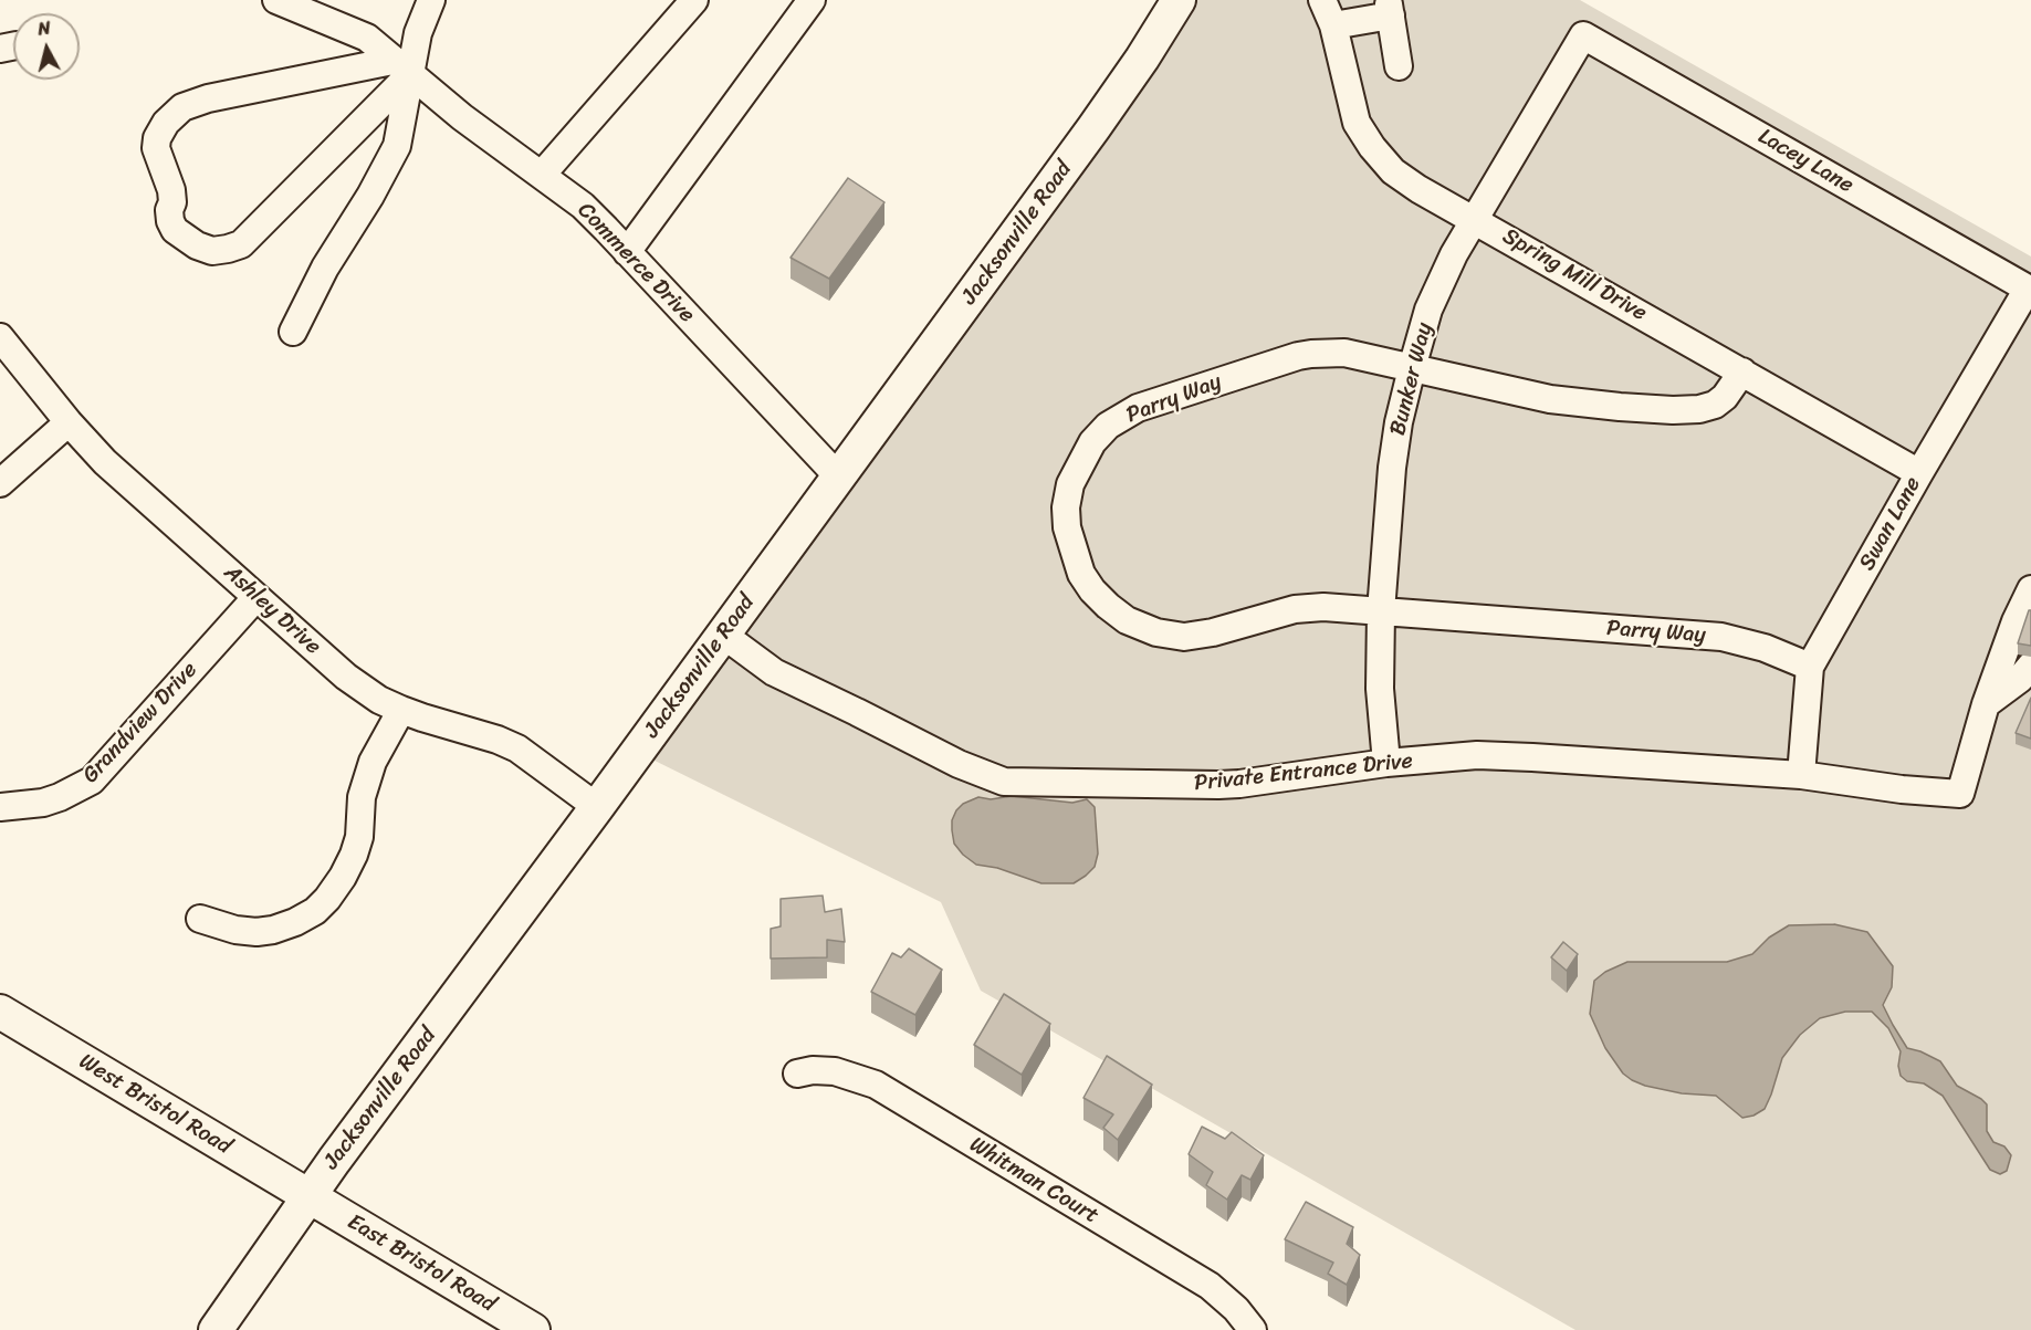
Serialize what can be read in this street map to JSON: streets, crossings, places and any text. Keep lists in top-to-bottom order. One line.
{"streets":{"main road":["Jacksonville Road","West Bristol Road","East Bristol Road"],"street":["Lacey Lane","Commerce Drive","Spring Mill Drive","Bunker Way","Parry Way","Swan Lane","Ashley Drive","Grandview Drive","Private Entrance Drive","Whitman Court"]},"crossings":[["Lacey Lane","Bunker Way"],["Lacey Lane","Swan Lane"],["Jacksonville Road","Commerce Drive"],["Jacksonville Road","Ashley Drive"],["Jacksonville Road","Private Entrance Drive"],["Jacksonville Road","West Bristol Road"],["Jacksonville Road","East Bristol Road"],["Spring Mill Drive","Bunker Way"],["Spring Mill Drive","Parry Way"],["Spring Mill Drive","Swan Lane"],["Bunker Way","Parry Way"],["Bunker Way","Private Entrance Drive"],["Parry Way","Swan Lane"],["Swan Lane","Private Entrance Drive"],["Ashley Drive","Grandview Drive"],["West Bristol Road","East Bristol Road"]],"north":"top"}
